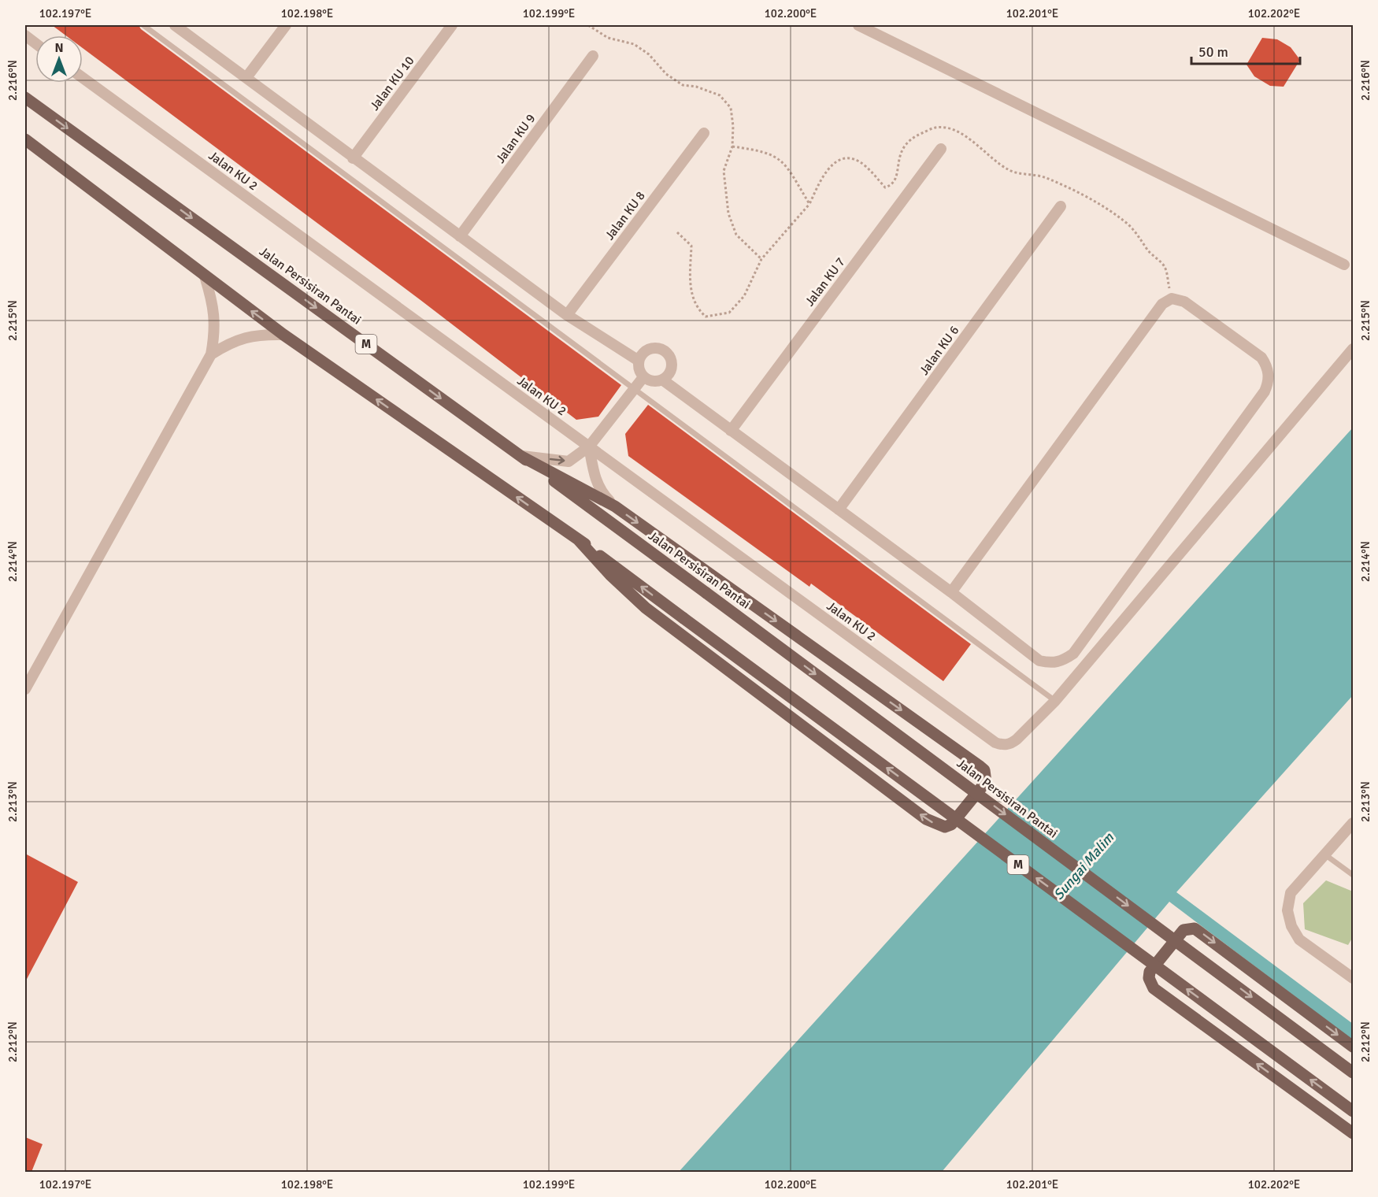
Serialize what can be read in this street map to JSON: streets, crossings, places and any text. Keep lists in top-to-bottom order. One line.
{"streets":{"main road":["Jalan Persisiran Pantai","M"],"street":["Jalan KU 10","Jalan KU 9","Jalan KU 2","Jalan KU 8","Jalan KU 7","Jalan KU 6"]},"water":["Sungai Malim"],"scale_bar":"50 m","north":"top","coordinates":["102.197°E","102.198°E","102.199°E","102.200°E","102.201°E","102.202°E","2.216°N","2.215°N","2.214°N","2.213°N","2.212°N"]}
